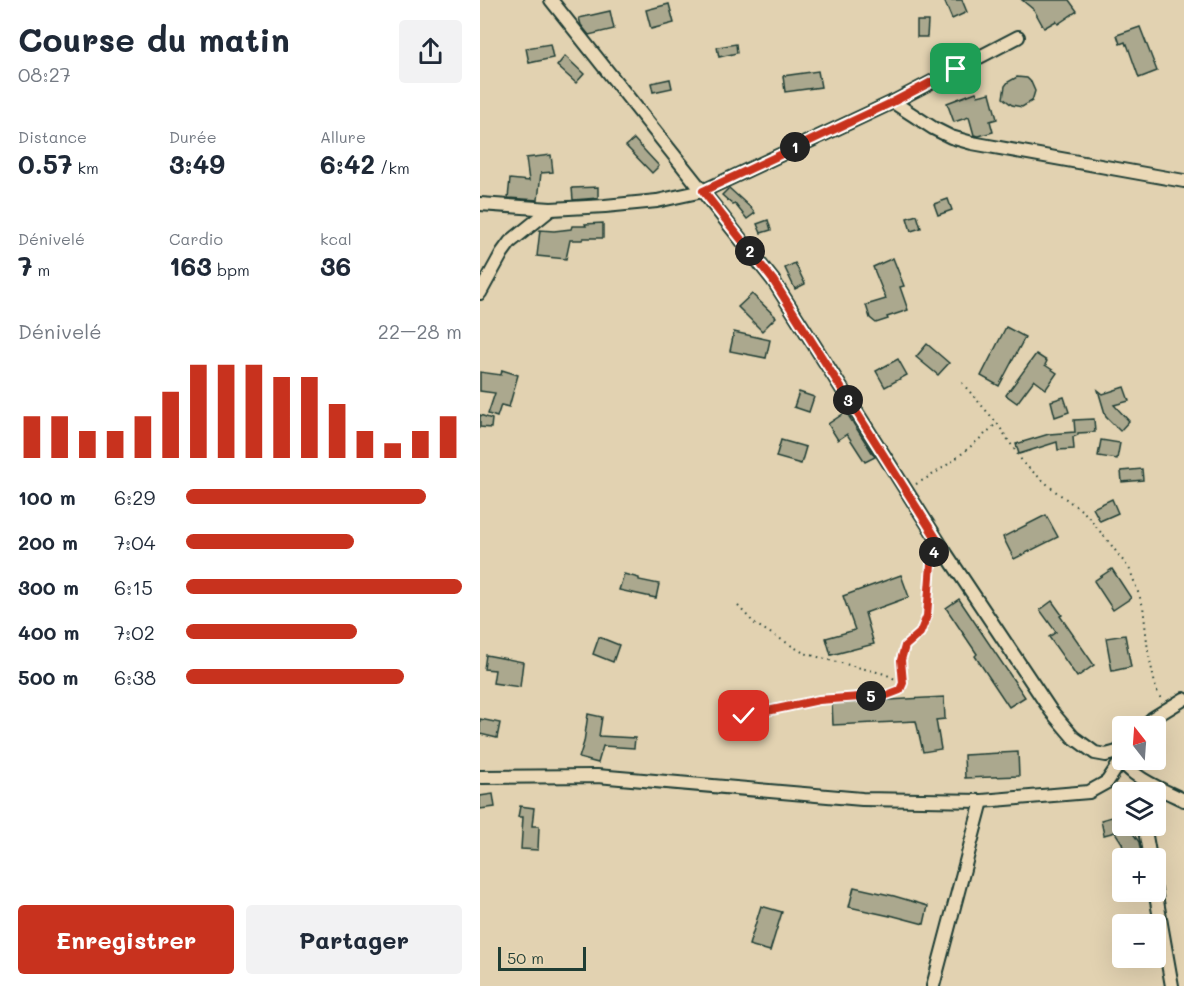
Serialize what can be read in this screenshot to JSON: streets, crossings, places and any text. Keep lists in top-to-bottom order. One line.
{"scale_bar":"50 m","north":"top","page":{"heading":["Course du matin","08:27"],"stats":[["Distance","0.57 km"],["Durée","3:49"],["Allure","6:42 /km"],["Dénivelé","7 m"],["Cardio","163 bpm"],["kcal","36"]],"pins":["1","2","3","4","5"],"chart":["Dénivelé","22–28 m"],"list":[{"name":"100 m","note":"6:29"},{"name":"200 m","note":"7:04"},{"name":"300 m","note":"6:15"},{"name":"400 m","note":"7:02"},{"name":"500 m","note":"6:38"}],"map_buttons":["+","−"],"buttons":["Enregistrer","Partager"],"scale":"50 m"}}
